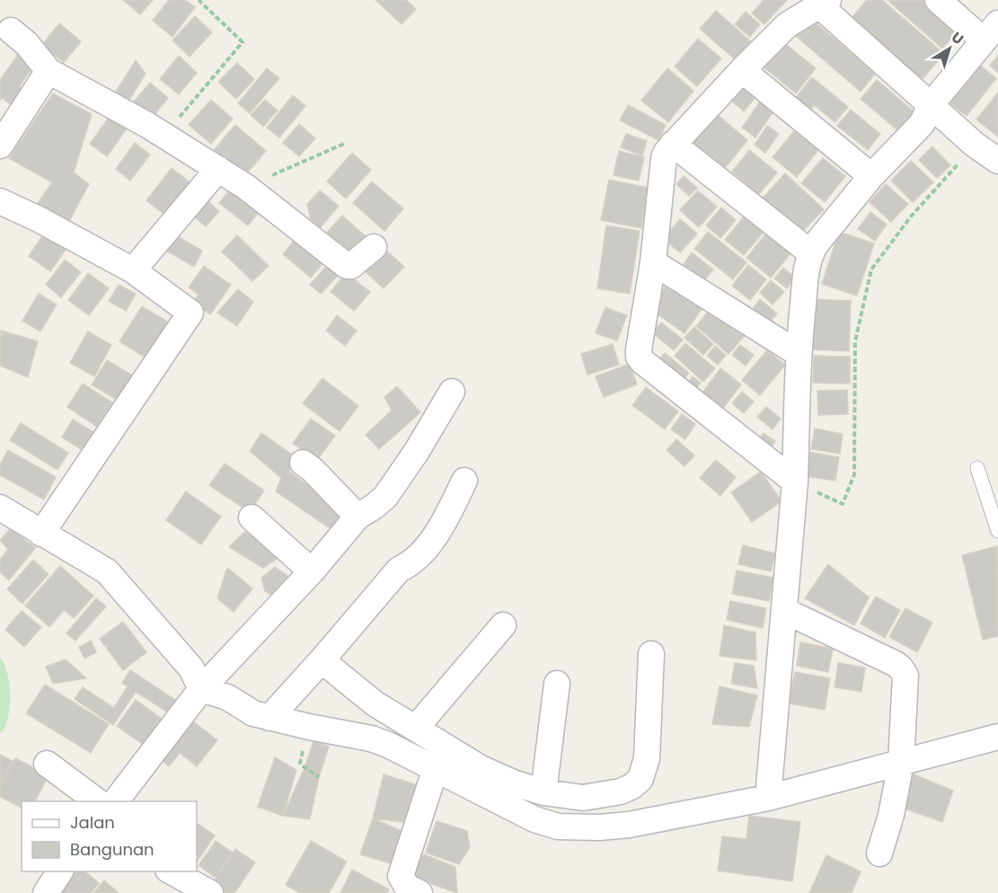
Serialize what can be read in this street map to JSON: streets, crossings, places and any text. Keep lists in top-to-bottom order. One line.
{"legend":["Jalan","Bangunan"],"north":"top right"}
